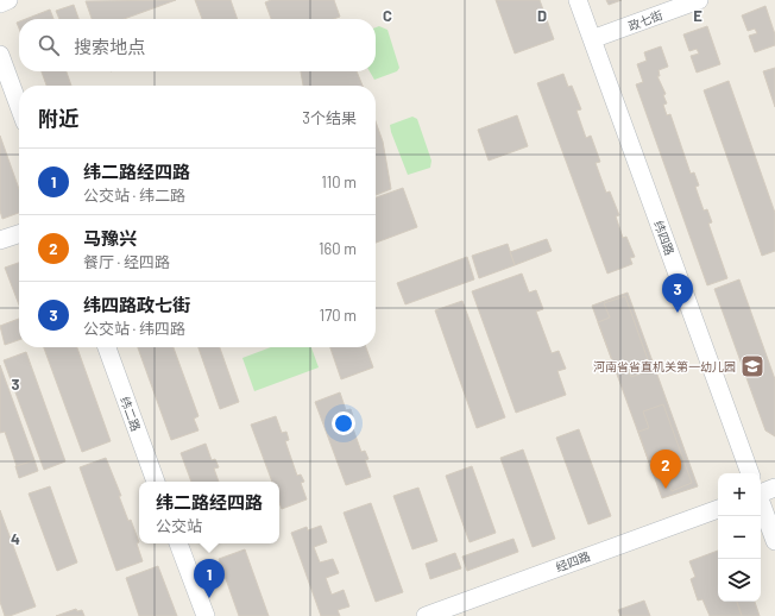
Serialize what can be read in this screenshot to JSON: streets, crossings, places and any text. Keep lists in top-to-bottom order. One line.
{"streets":{"street":["政七街","纬四路","纬二路","经四路"]},"crossings":[["政七街","纬四路"]],"places":{"school or university":["河南省省直机关第一幼儿园"]},"page":{"search":"搜索地点","heading":["附近","3个结果"],"list":[{"mark":"1","name":"纬二路经四路","note":"公交站 · 纬二路","value":"110 m"},{"mark":"2","name":"马豫兴","note":"餐厅 · 经四路","value":"160 m"},{"mark":"3","name":"纬四路政七街","note":"公交站 · 纬四路","value":"170 m"}],"pins":["3","2","1"],"map_buttons":["+","−"],"popup":["纬二路经四路","公交站"]},"grid":{"columns":["C","D","E"],"rows":["3","4"]}}
